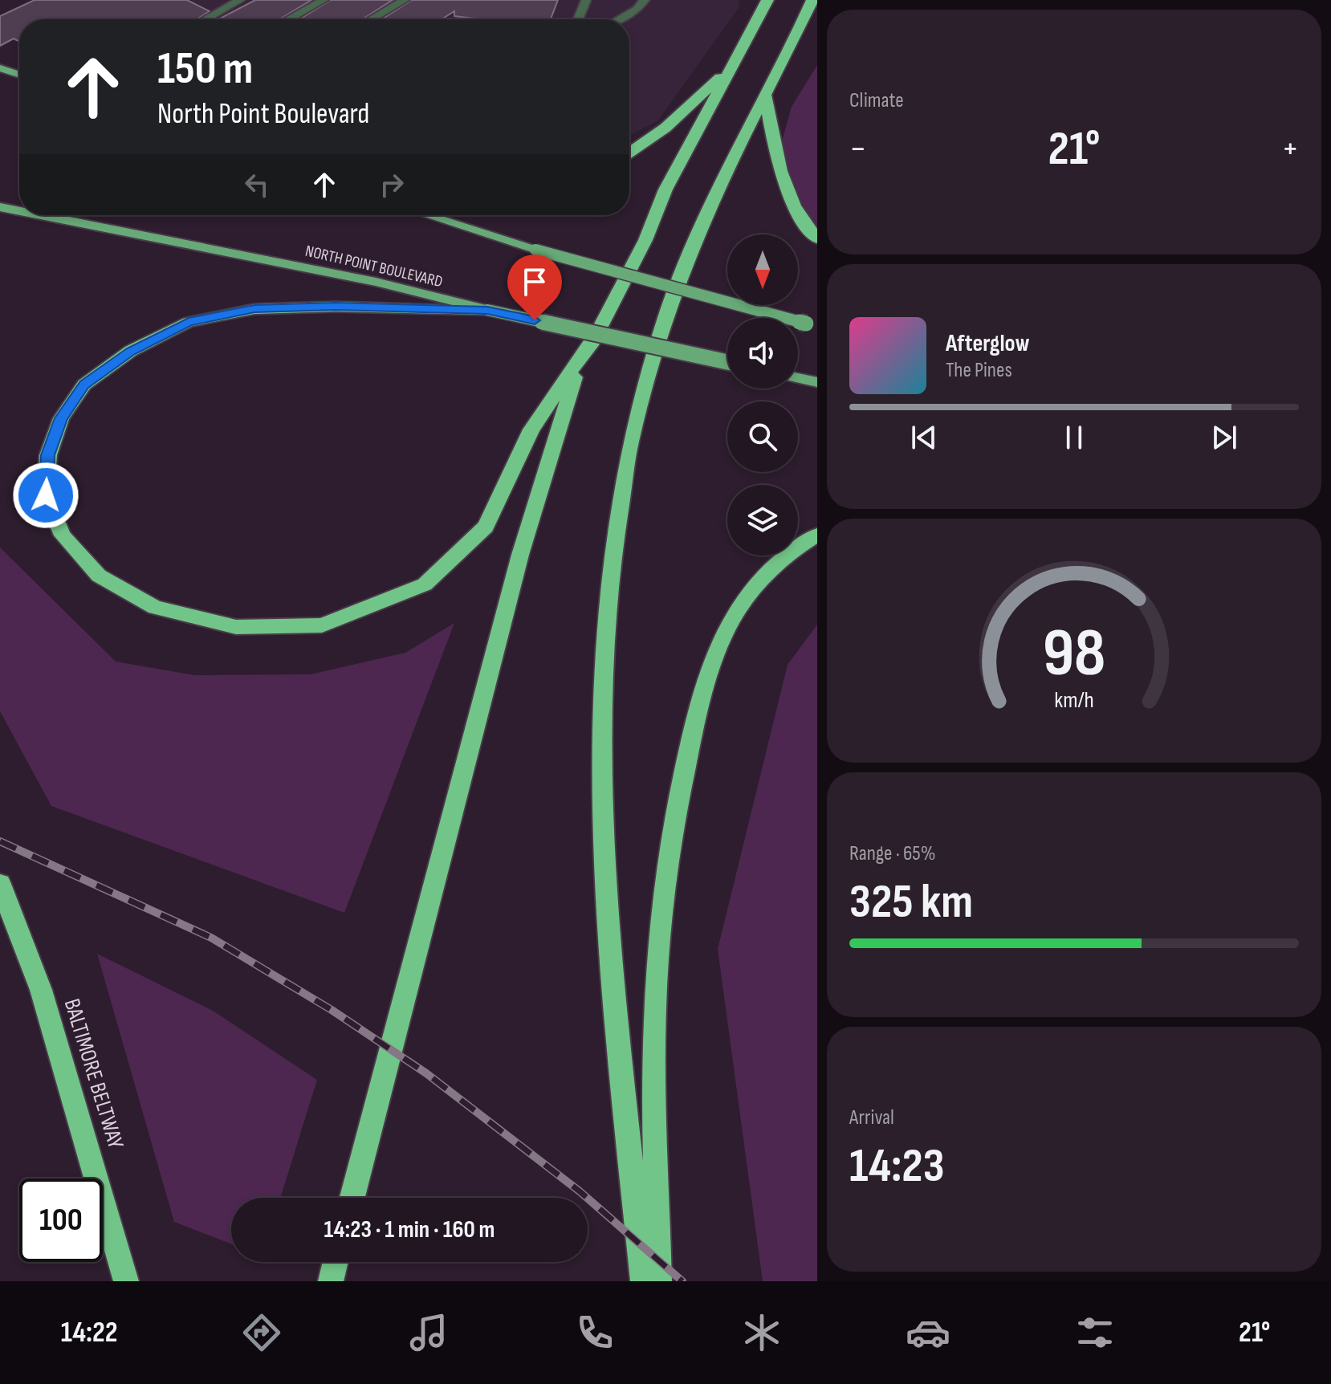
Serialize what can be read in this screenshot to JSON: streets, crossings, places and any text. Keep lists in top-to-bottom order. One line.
{"streets":{"highway":["BALTIMORE BELTWAY"],"main road":["NORTH POINT BOULEVARD"]},"north":"bottom","page":{"tile":["Climate",["Range · 65%","325 km"],["Arrival","14:23"]],"turn":["150 m","North Point Boulevard"],"heat":["−","21°","+"],"song":["Afterglow","The Pines"],"limit":"100","trip":"14:23 · 1 min · 160 m","tabs":["14:22","21°"],"gauge":["98","km/h"]}}
